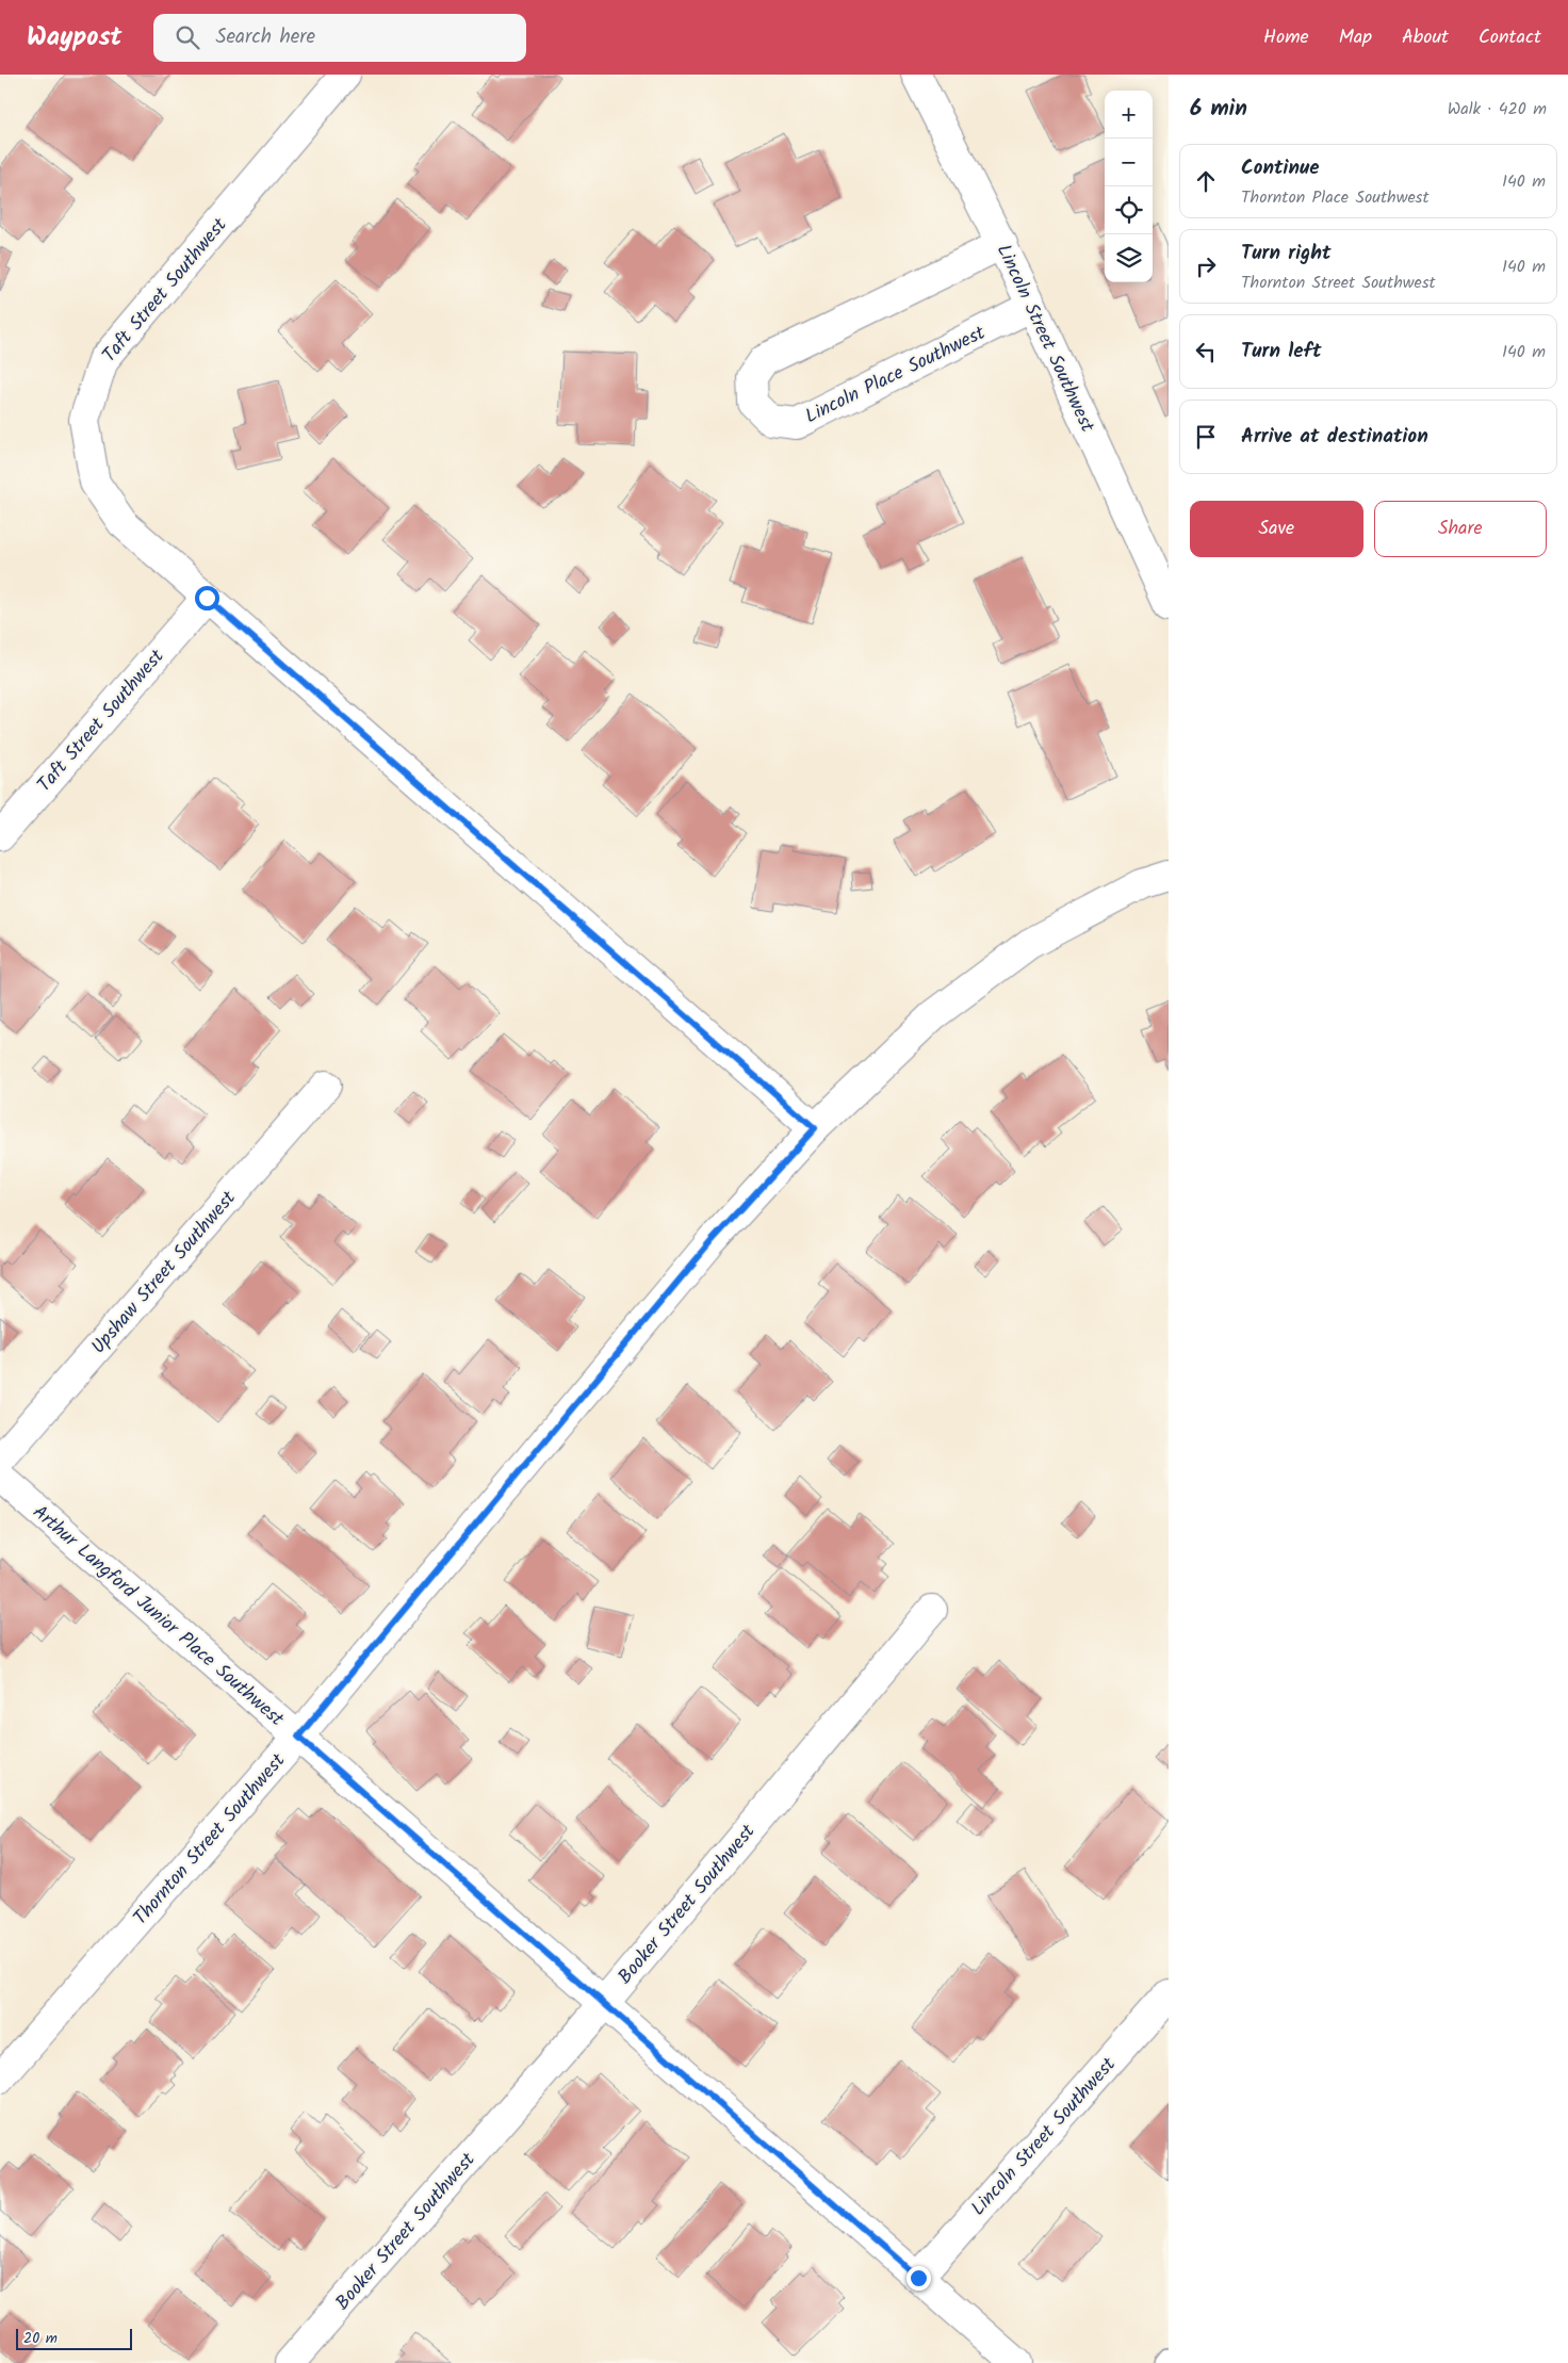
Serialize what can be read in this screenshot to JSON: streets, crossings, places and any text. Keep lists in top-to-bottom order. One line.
{"streets":{"street":["Taft Street Southwest","Lincoln Street Southwest","Lincoln Place Southwest","Upshaw Street Southwest","Arthur Langford Junior Place Southwest","Thornton Street Southwest","Booker Street Southwest"]},"crossings":[["Lincoln Street Southwest","Lincoln Place Southwest"],["Lincoln Street Southwest","Arthur Langford Junior Place Southwest"],["Arthur Langford Junior Place Southwest","Thornton Street Southwest"],["Arthur Langford Junior Place Southwest","Booker Street Southwest"]],"scale_bar":"20 m","page":{"header":"Waypost","search":"Search here","nav":["Home","Map","About","Contact"],"heading":["6 min","Walk · 420 m"],"map_buttons":["+","−"],"list":[["Continue","Thornton Place Southwest","140 m"],["Turn right","Thornton Street Southwest","140 m"],["Turn left","140 m"],"Arrive at destination"],"buttons":["Save","Share"],"scale":"20 m"}}
